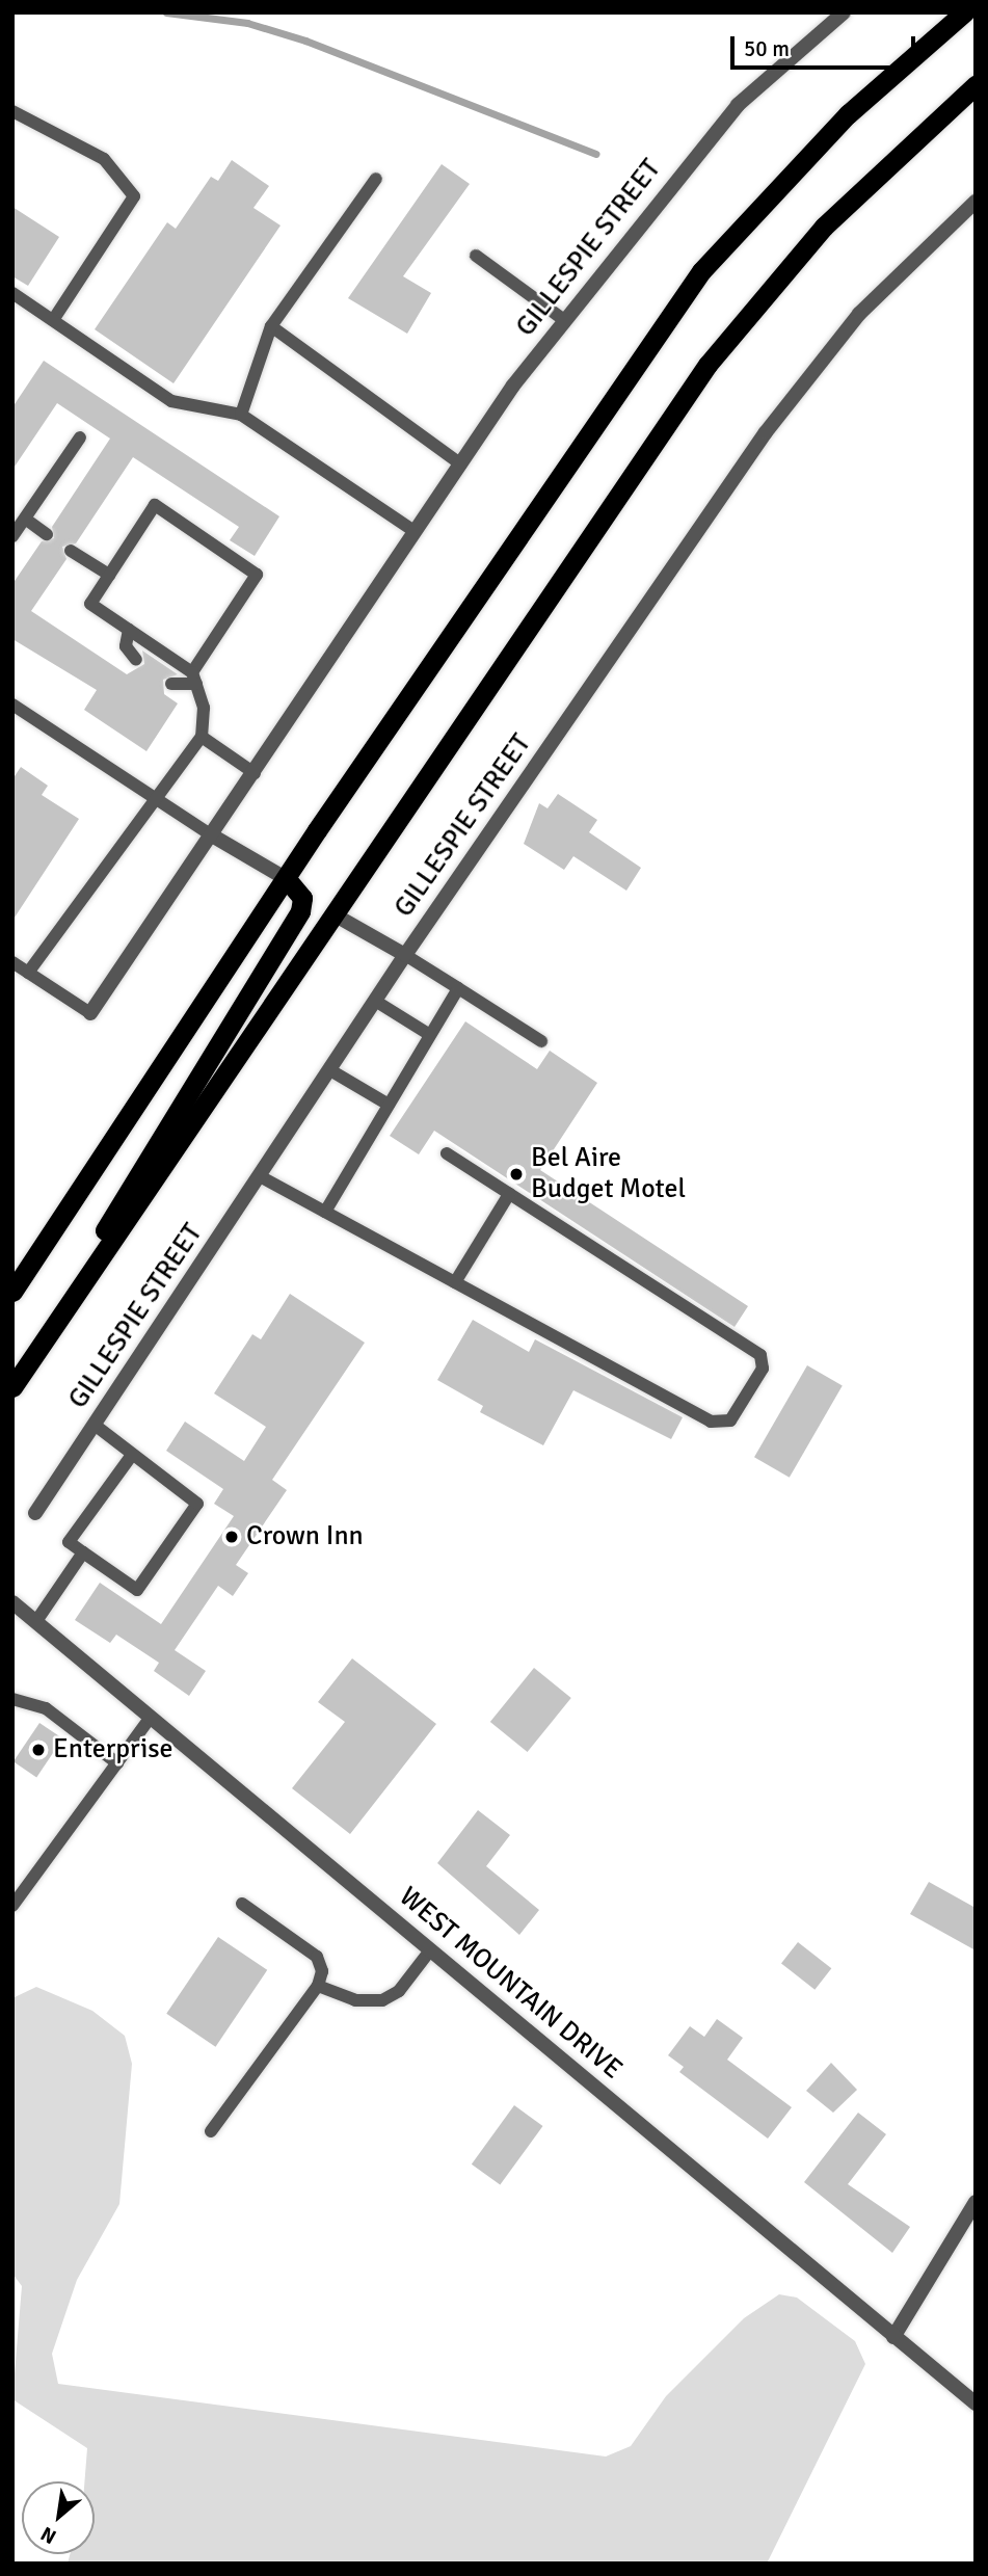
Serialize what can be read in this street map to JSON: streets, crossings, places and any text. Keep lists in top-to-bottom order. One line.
{"streets":{"street":["GILLESPIE STREET","WEST MOUNTAIN DRIVE"]},"places":["Bel Aire Budget Motel","Crown Inn","Enterprise"],"scale_bar":"50 m","north":"bottom left"}
